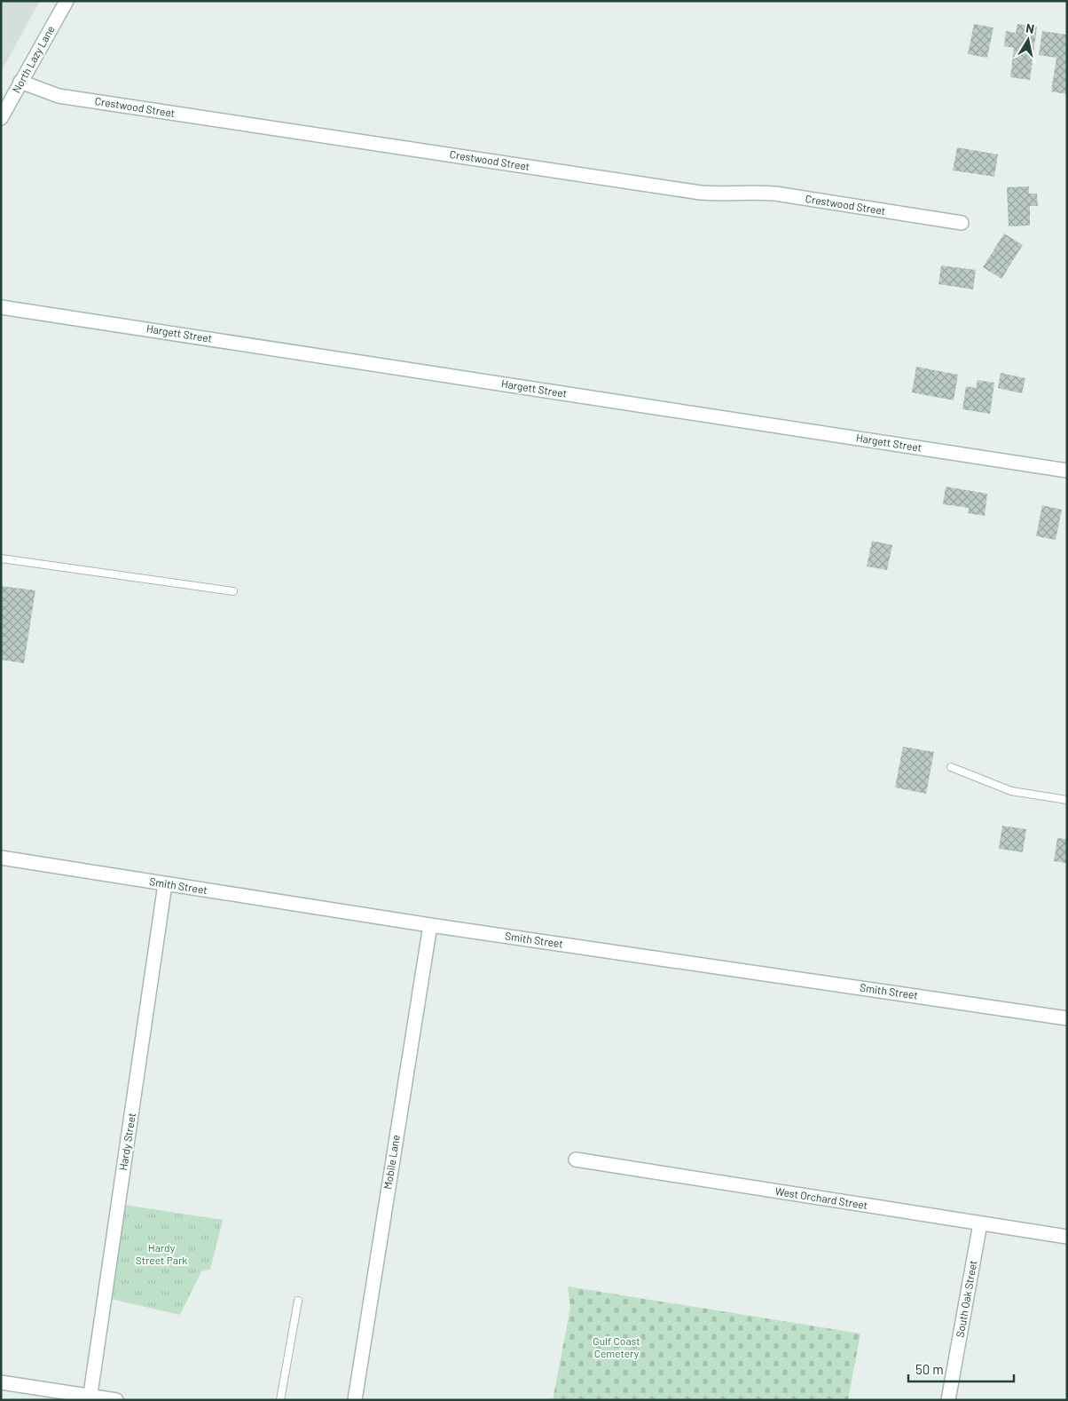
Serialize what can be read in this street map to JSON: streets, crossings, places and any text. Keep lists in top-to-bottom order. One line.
{"streets":{"street":["North Lazy Lane","Crestwood Street","Hargett Street","Smith Street","Hardy Street","Mobile Lane","West Orchard Street","South Oak Street"]},"crossings":[["North Lazy Lane","Crestwood Street"],["Smith Street","Hardy Street"],["Smith Street","Mobile Lane"],["West Orchard Street","South Oak Street"]],"parks":["Hardy Street Park","Gulf Coast Cemetery"],"scale_bar":"50 m","north":"top"}
